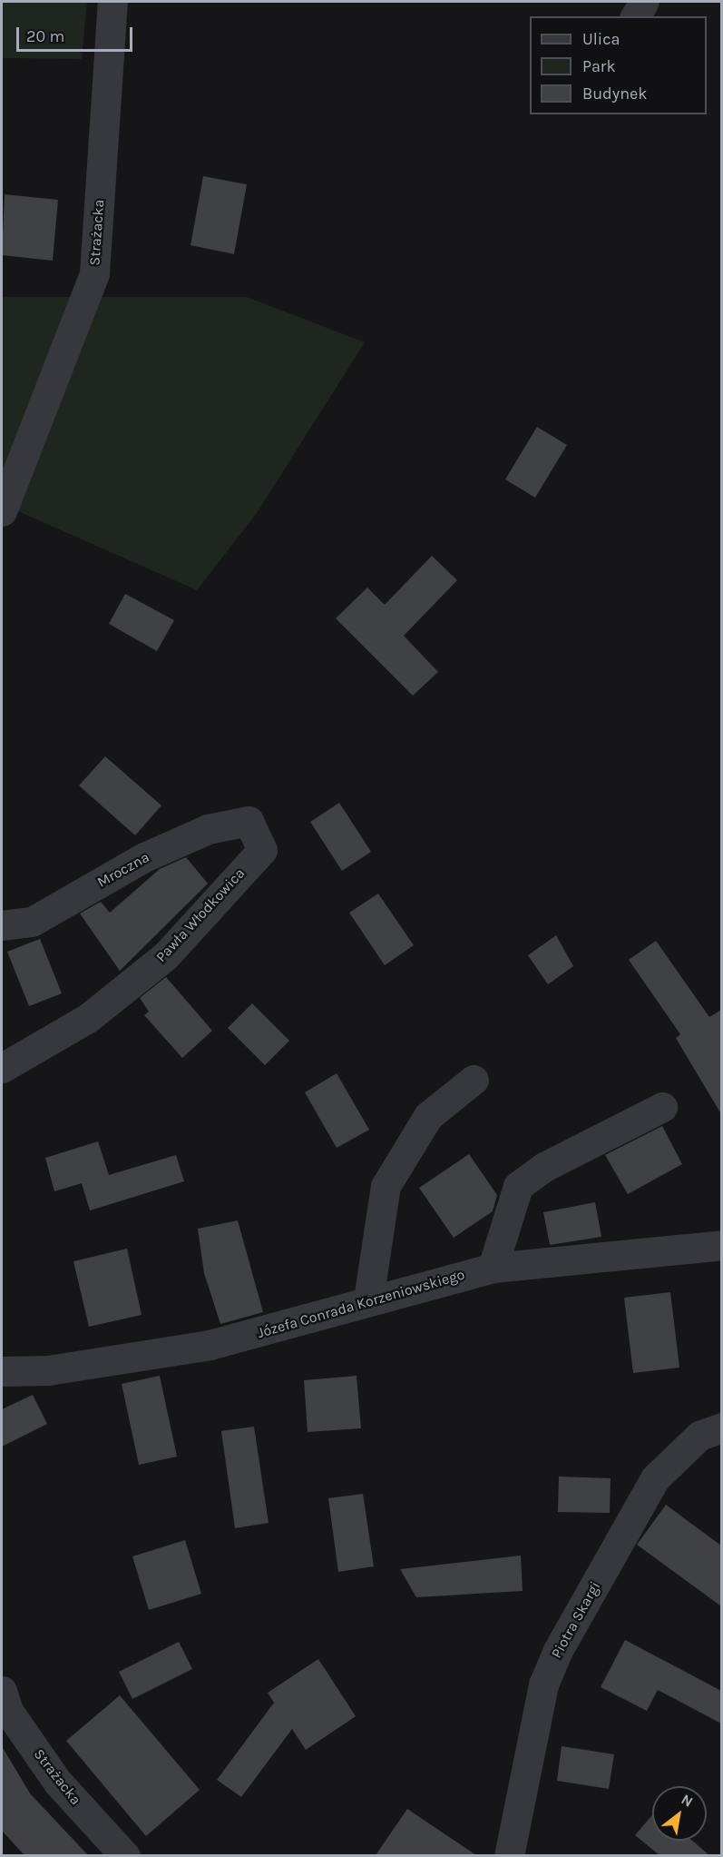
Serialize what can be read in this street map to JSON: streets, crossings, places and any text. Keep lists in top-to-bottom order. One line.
{"streets":{"street":["Strażacka","Mroczna","Pawła Włodkowica","Józefa Conrada Korzeniowskiego","Piotra Skargi"]},"crossings":[["Mroczna","Pawła Włodkowica"]],"legend":["Ulica","Park","Budynek"],"scale_bar":"20 m","north":"top right"}
